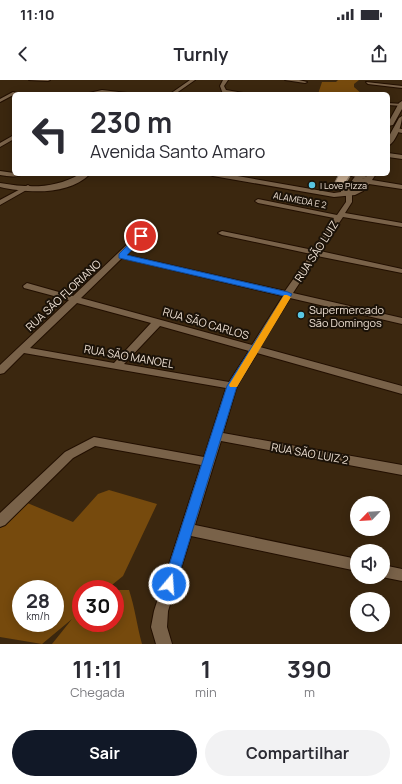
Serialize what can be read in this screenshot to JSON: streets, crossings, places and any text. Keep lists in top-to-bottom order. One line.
{"streets":{"street":["ALAMEDA E 2","RUA SÃO LUIZ","RUA SÃO FLORIANO","RUA SÃO CARLOS","RUA SÃO MANOEL","RUA SÃO LUIZ 2"]},"crossings":[["ALAMEDA E 2","RUA SÃO LUIZ"],["RUA SÃO LUIZ","RUA SÃO CARLOS"],["RUA SÃO LUIZ","RUA SÃO MANOEL"],["RUA SÃO LUIZ","RUA SÃO LUIZ 2"],["RUA SÃO FLORIANO","RUA SÃO CARLOS"],["RUA SÃO FLORIANO","RUA SÃO MANOEL"]],"places":["I Love Pizza","Supermercado São Domingos"],"north":"bottom left","page":{"status":"11:10","header":"Turnly","turn":["230 m","Avenida Santo Amaro"],"speed":"28 km/h","limit":"30","eta":["11:11","Chegada","1","min","390","m"],"buttons":["Sair","Compartilhar"]}}
